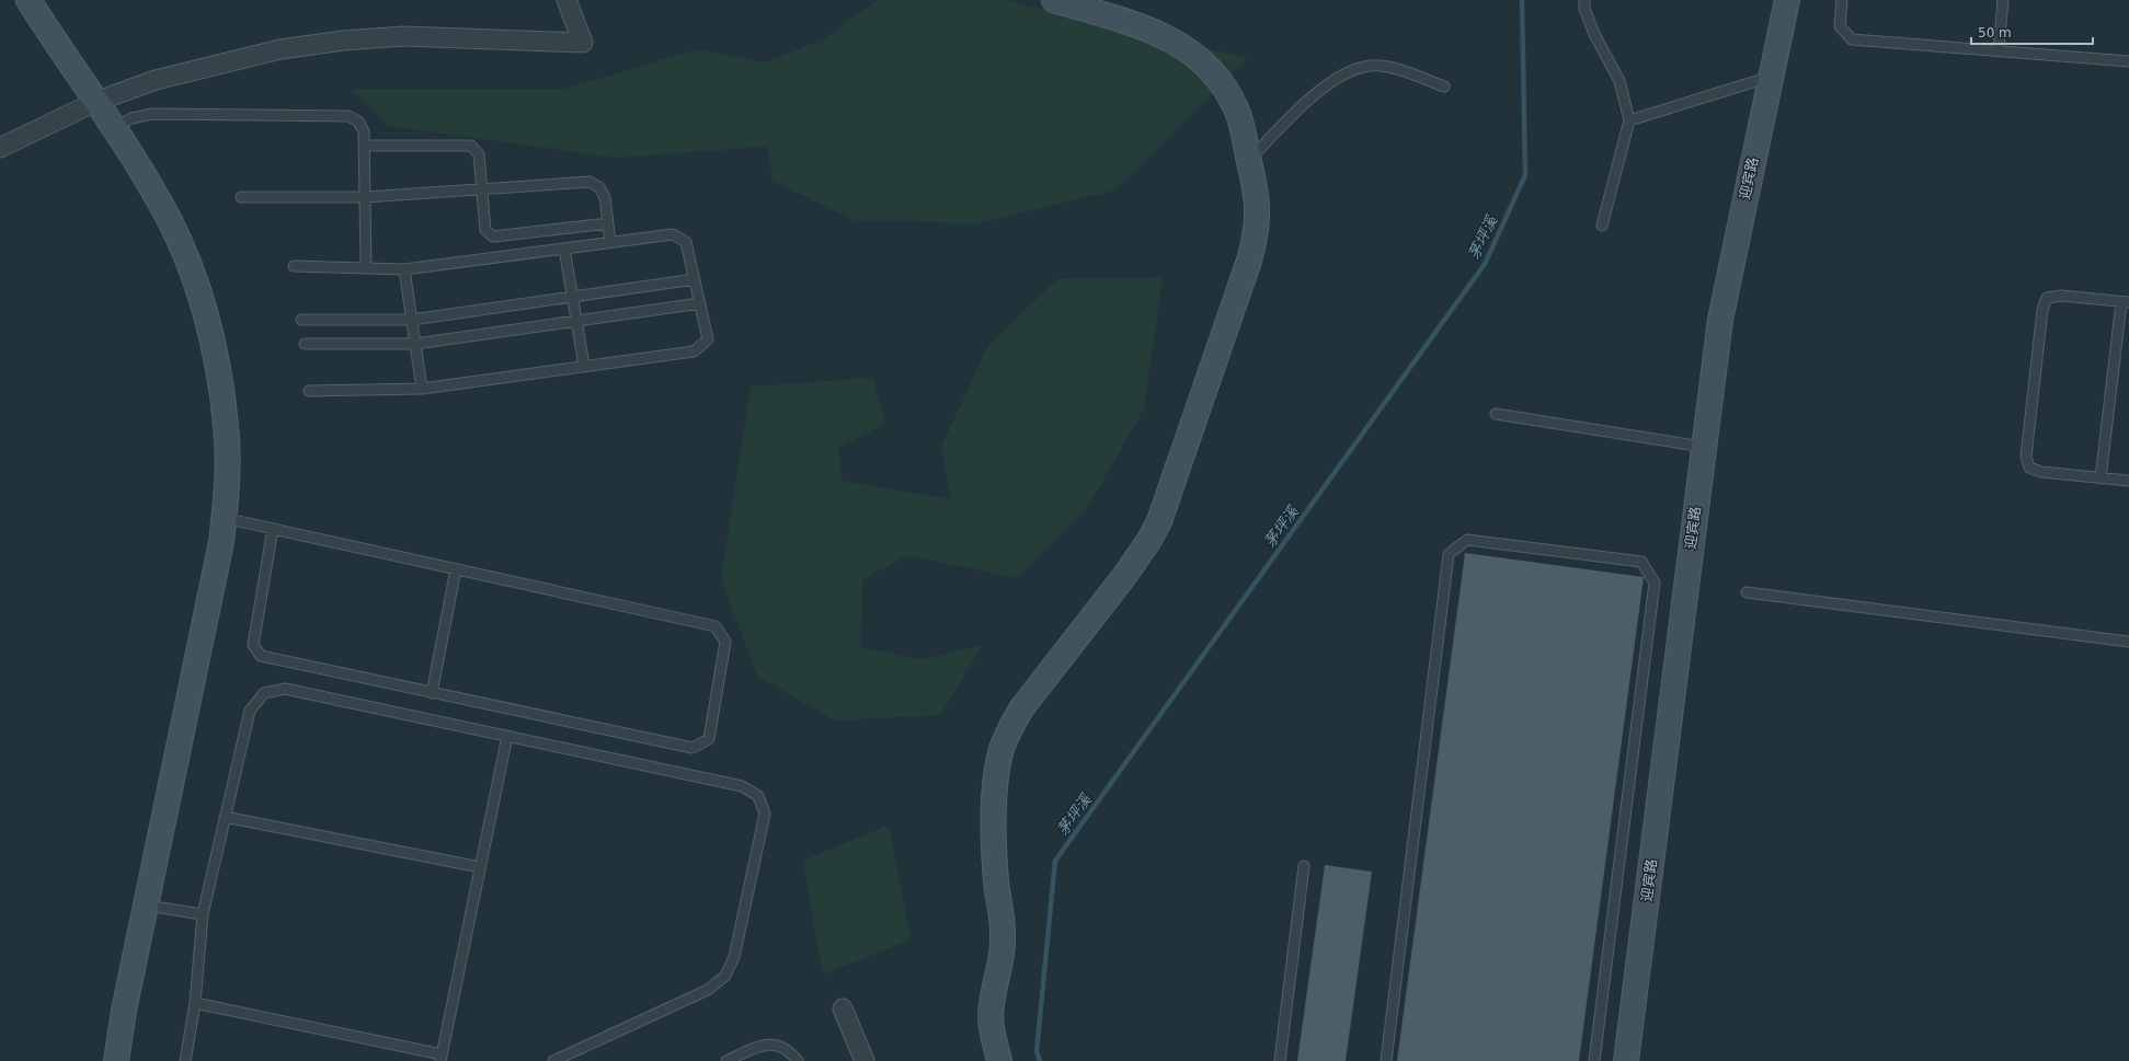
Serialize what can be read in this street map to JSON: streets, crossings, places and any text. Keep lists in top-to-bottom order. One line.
{"streets":{"main road":["迎宾路"]},"water":["茅坪溪"],"scale_bar":"50 m"}
